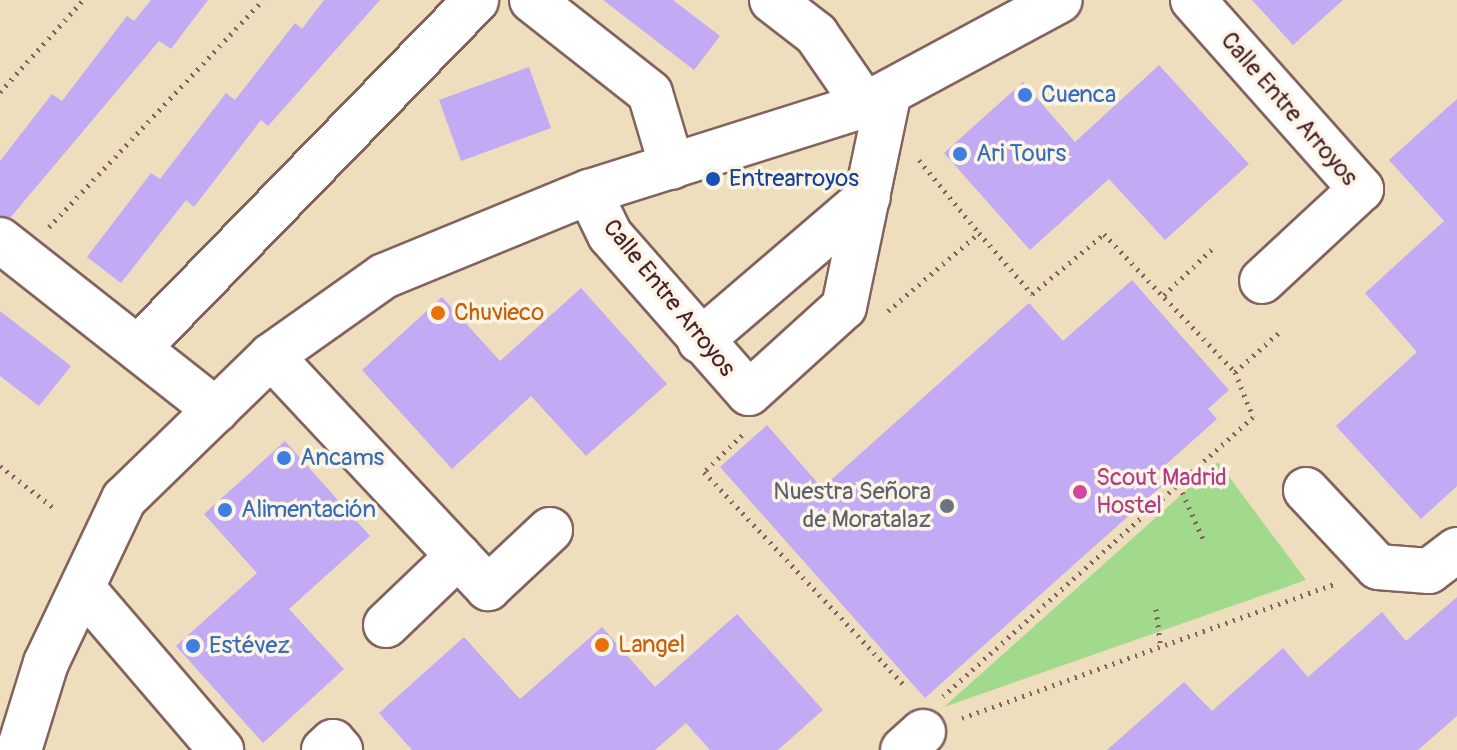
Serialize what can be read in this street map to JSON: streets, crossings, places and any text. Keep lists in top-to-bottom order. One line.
{"streets":{"street":["Calle Entre Arroyos"]},"places":["Cuenca","Ari Tours","Entrearroyos","Chuvieco","Ancams","Scout Madrid Hostel","Nuestra Señora de Moratalaz","Alimentación","Langel","Estévez"]}
